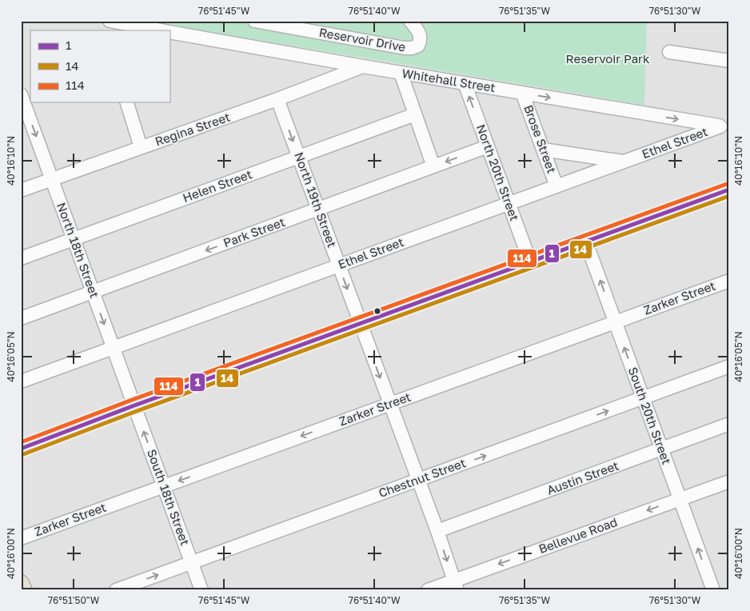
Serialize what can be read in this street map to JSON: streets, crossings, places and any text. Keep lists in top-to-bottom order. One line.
{"streets":{"street":["Reservoir Drive","Whitehall Street","Regina Street","Brose Street","Ethel Street","North 20th Street","Helen Street","North 19th Street","Park Street","North 18th Street","Zarker Street","South 20th Street","Chestnut Street","Austin Street","South 18th Street","Bellevue Road"]},"crossings":[["Whitehall Street","Regina Street"],["Whitehall Street","Brose Street"],["Whitehall Street","Ethel Street"],["Whitehall Street","North 20th Street"],["Regina Street","North 19th Street"],["Regina Street","North 18th Street"],["Brose Street","Ethel Street"],["Ethel Street","North 20th Street"],["Ethel Street","North 19th Street"],["Ethel Street","North 18th Street"],["North 20th Street","Park Street"],["Helen Street","North 19th Street"],["Helen Street","North 18th Street"],["North 19th Street","Park Street"],["North 19th Street","Zarker Street"],["North 19th Street","Chestnut Street"],["North 19th Street","Austin Street"],["North 19th Street","Bellevue Road"],["Park Street","North 18th Street"],["North 18th Street","South 18th Street"],["Zarker Street","South 20th Street"],["Zarker Street","South 18th Street"],["South 20th Street","Chestnut Street"],["South 20th Street","Austin Street"],["South 20th Street","Bellevue Road"],["Chestnut Street","South 18th Street"]],"one_way":["North 19th Street","Park Street","South 20th Street","Chestnut Street","South 18th Street","Bellevue Road"],"parks":["Reservoir Park"],"lines":["transit line 114","transit line 1","transit line 14"],"legend":["1","14","114"],"coordinates":["76°51'45\"W","76°51'40\"W","76°51'35\"W","76°51'30\"W","40°16'10\"N","40°16'05\"N","40°16'00\"N","76°51'50\"W"]}
